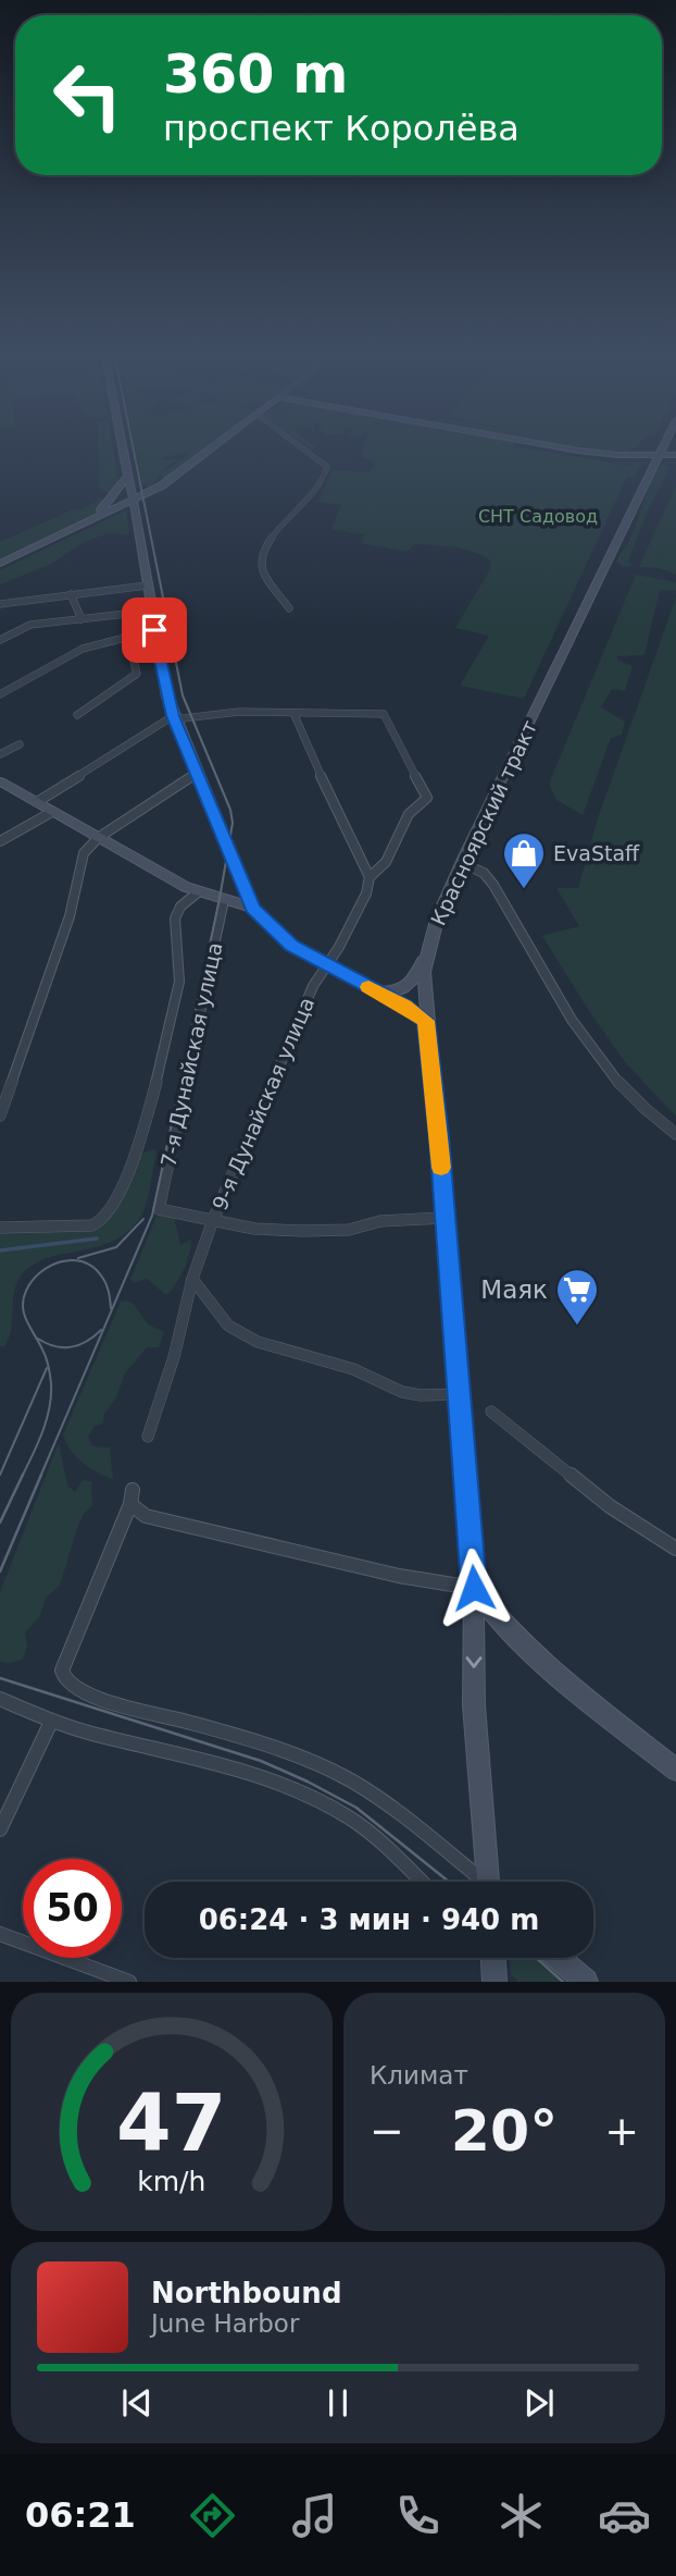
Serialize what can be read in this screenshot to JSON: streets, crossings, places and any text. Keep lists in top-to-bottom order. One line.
{"streets":{"main road":["Красноярский тракт"],"street":["7-я Дунайская улица","9-я Дунайская улица"]},"crossings":[["7-я Дунайская улица","9-я Дунайская улица"]],"parks":["СНТ Садовод"],"places":{"shop":["EvaStaff"],"supermarket":["Маяк"]},"page":{"turn":["360 m","проспект Королёва"],"limit":"50","trip":"06:24 · 3 мин · 940 m","tile":"Климат","heat":["−","20°","+"],"song":["Northbound","June Harbor"],"tabs":"06:21","gauge":["47","km/h"]}}
